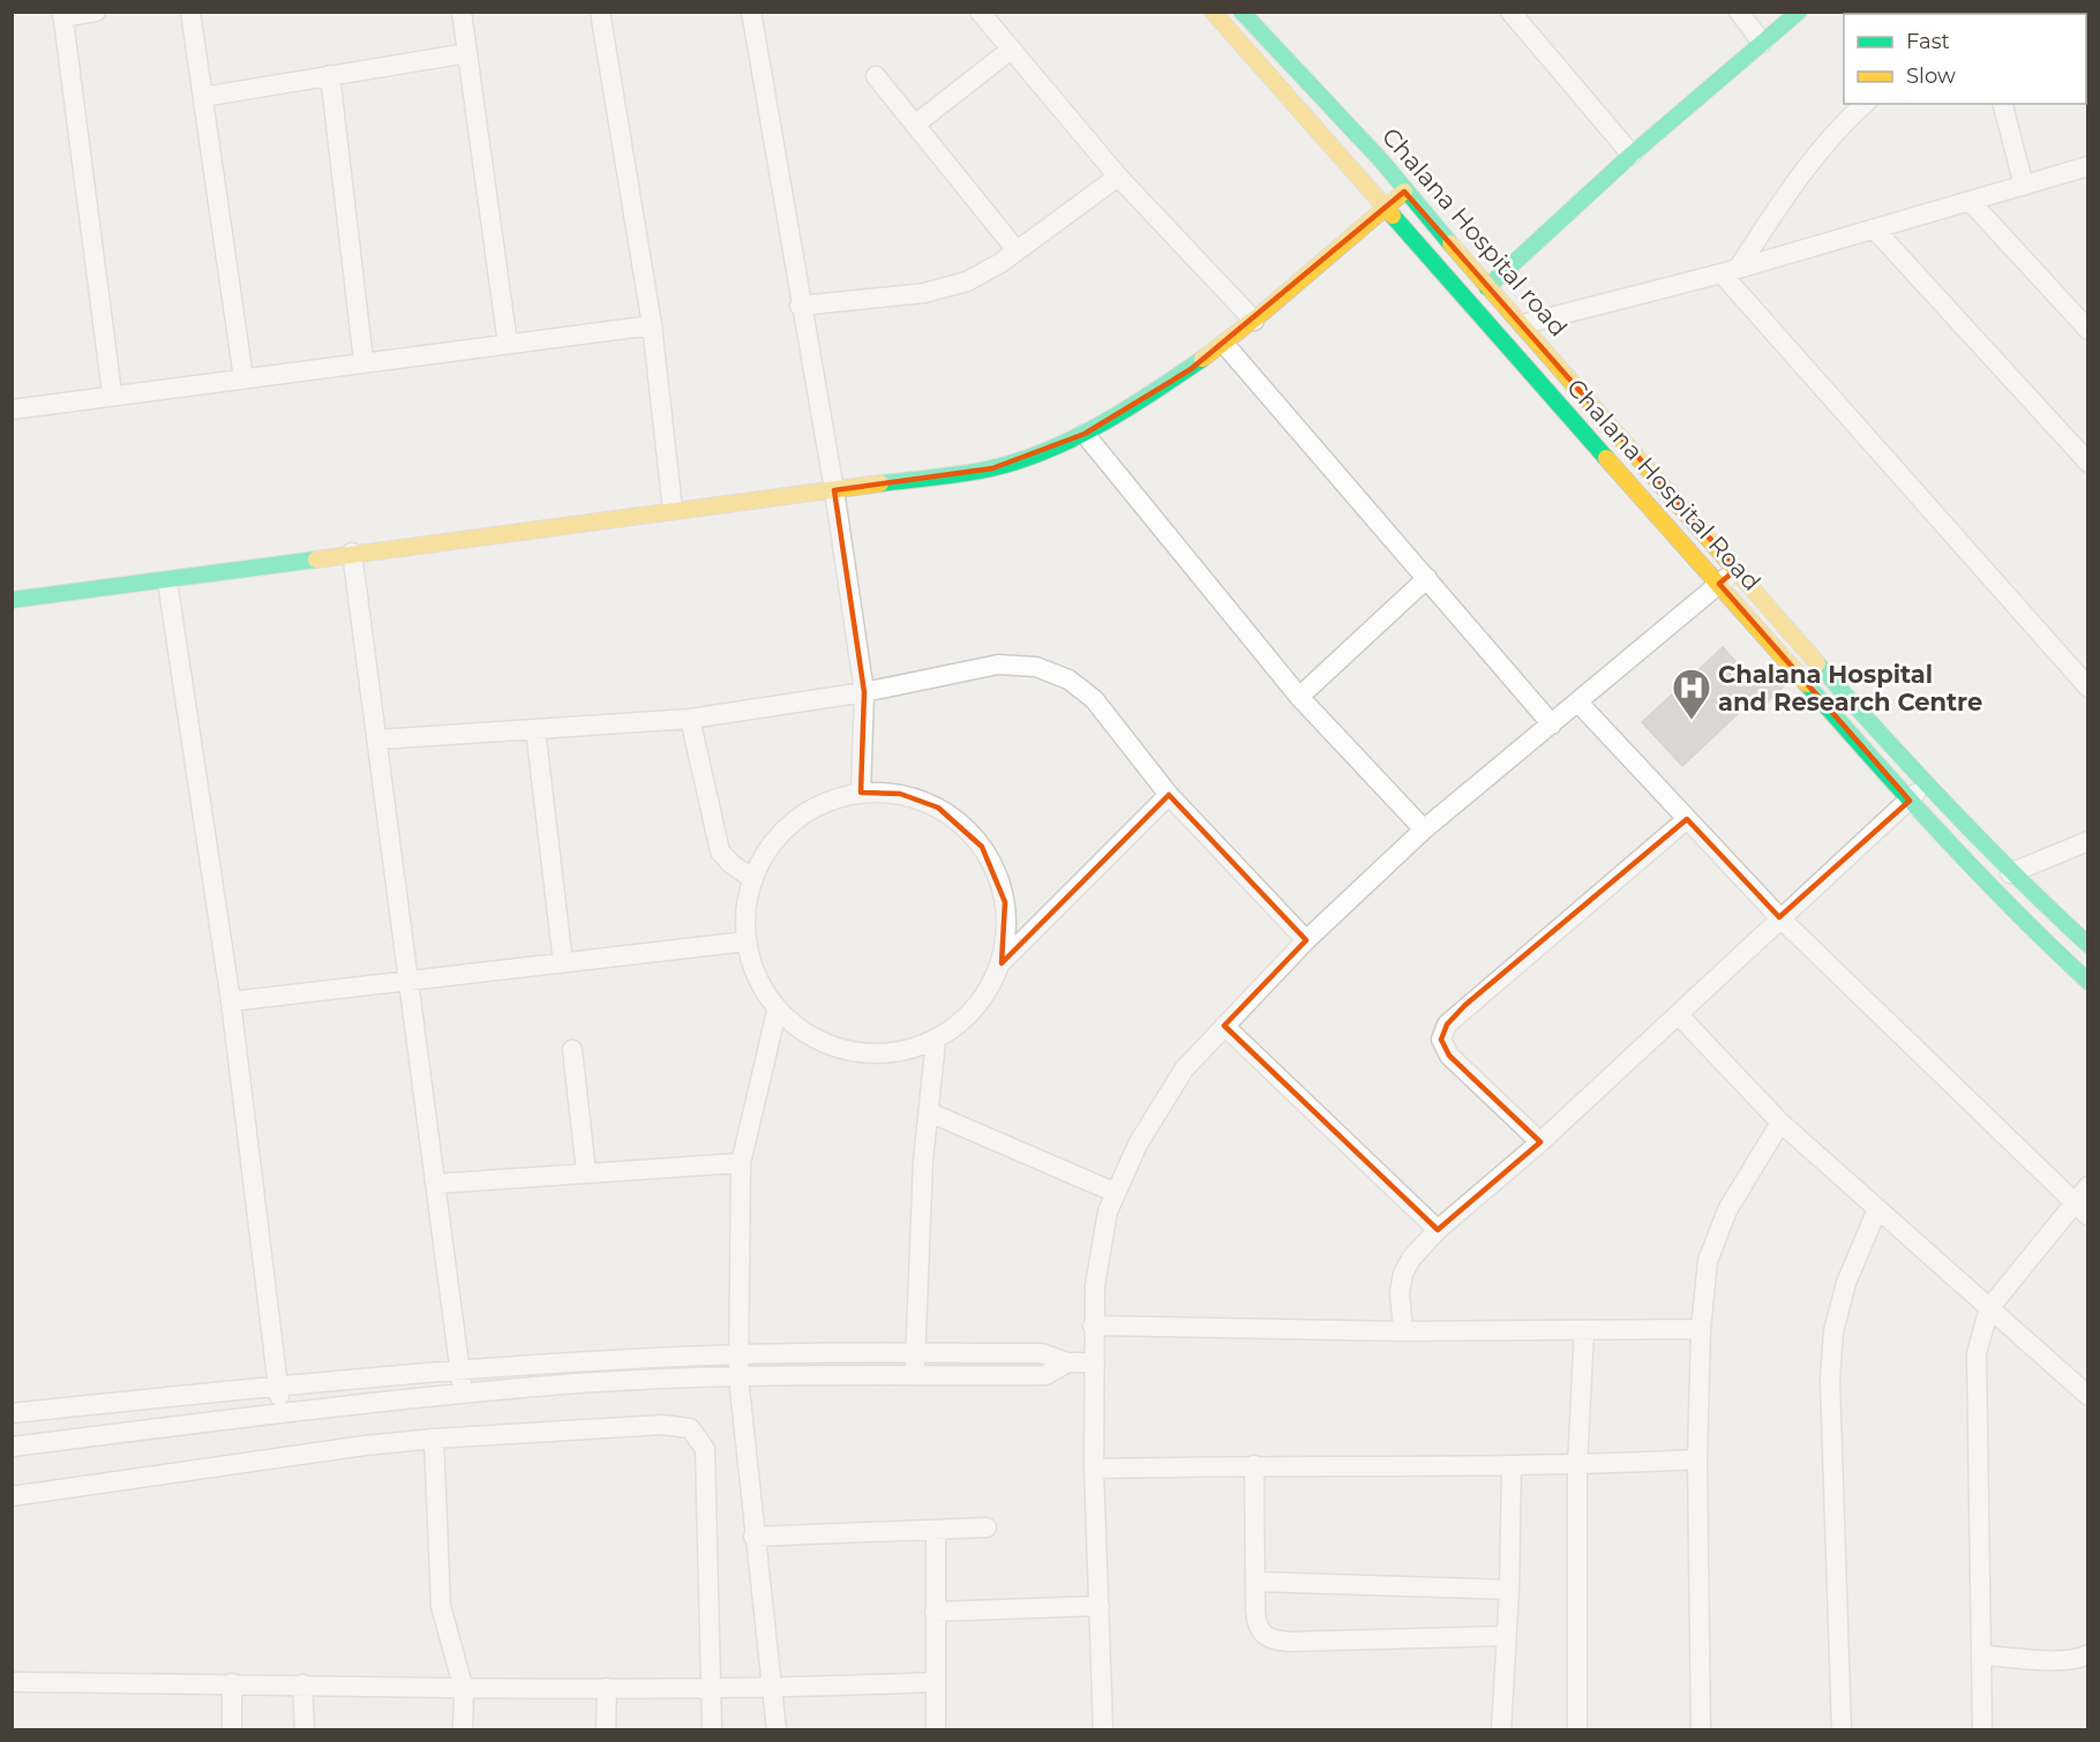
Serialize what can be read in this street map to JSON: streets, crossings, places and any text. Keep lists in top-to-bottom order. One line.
{"streets":{"street":["Chalana Hospital road","Chalana Hospital Road"]},"places":{"hospital":["Chalana Hospital and Research Centre"]},"legend":["Fast","Slow"]}
